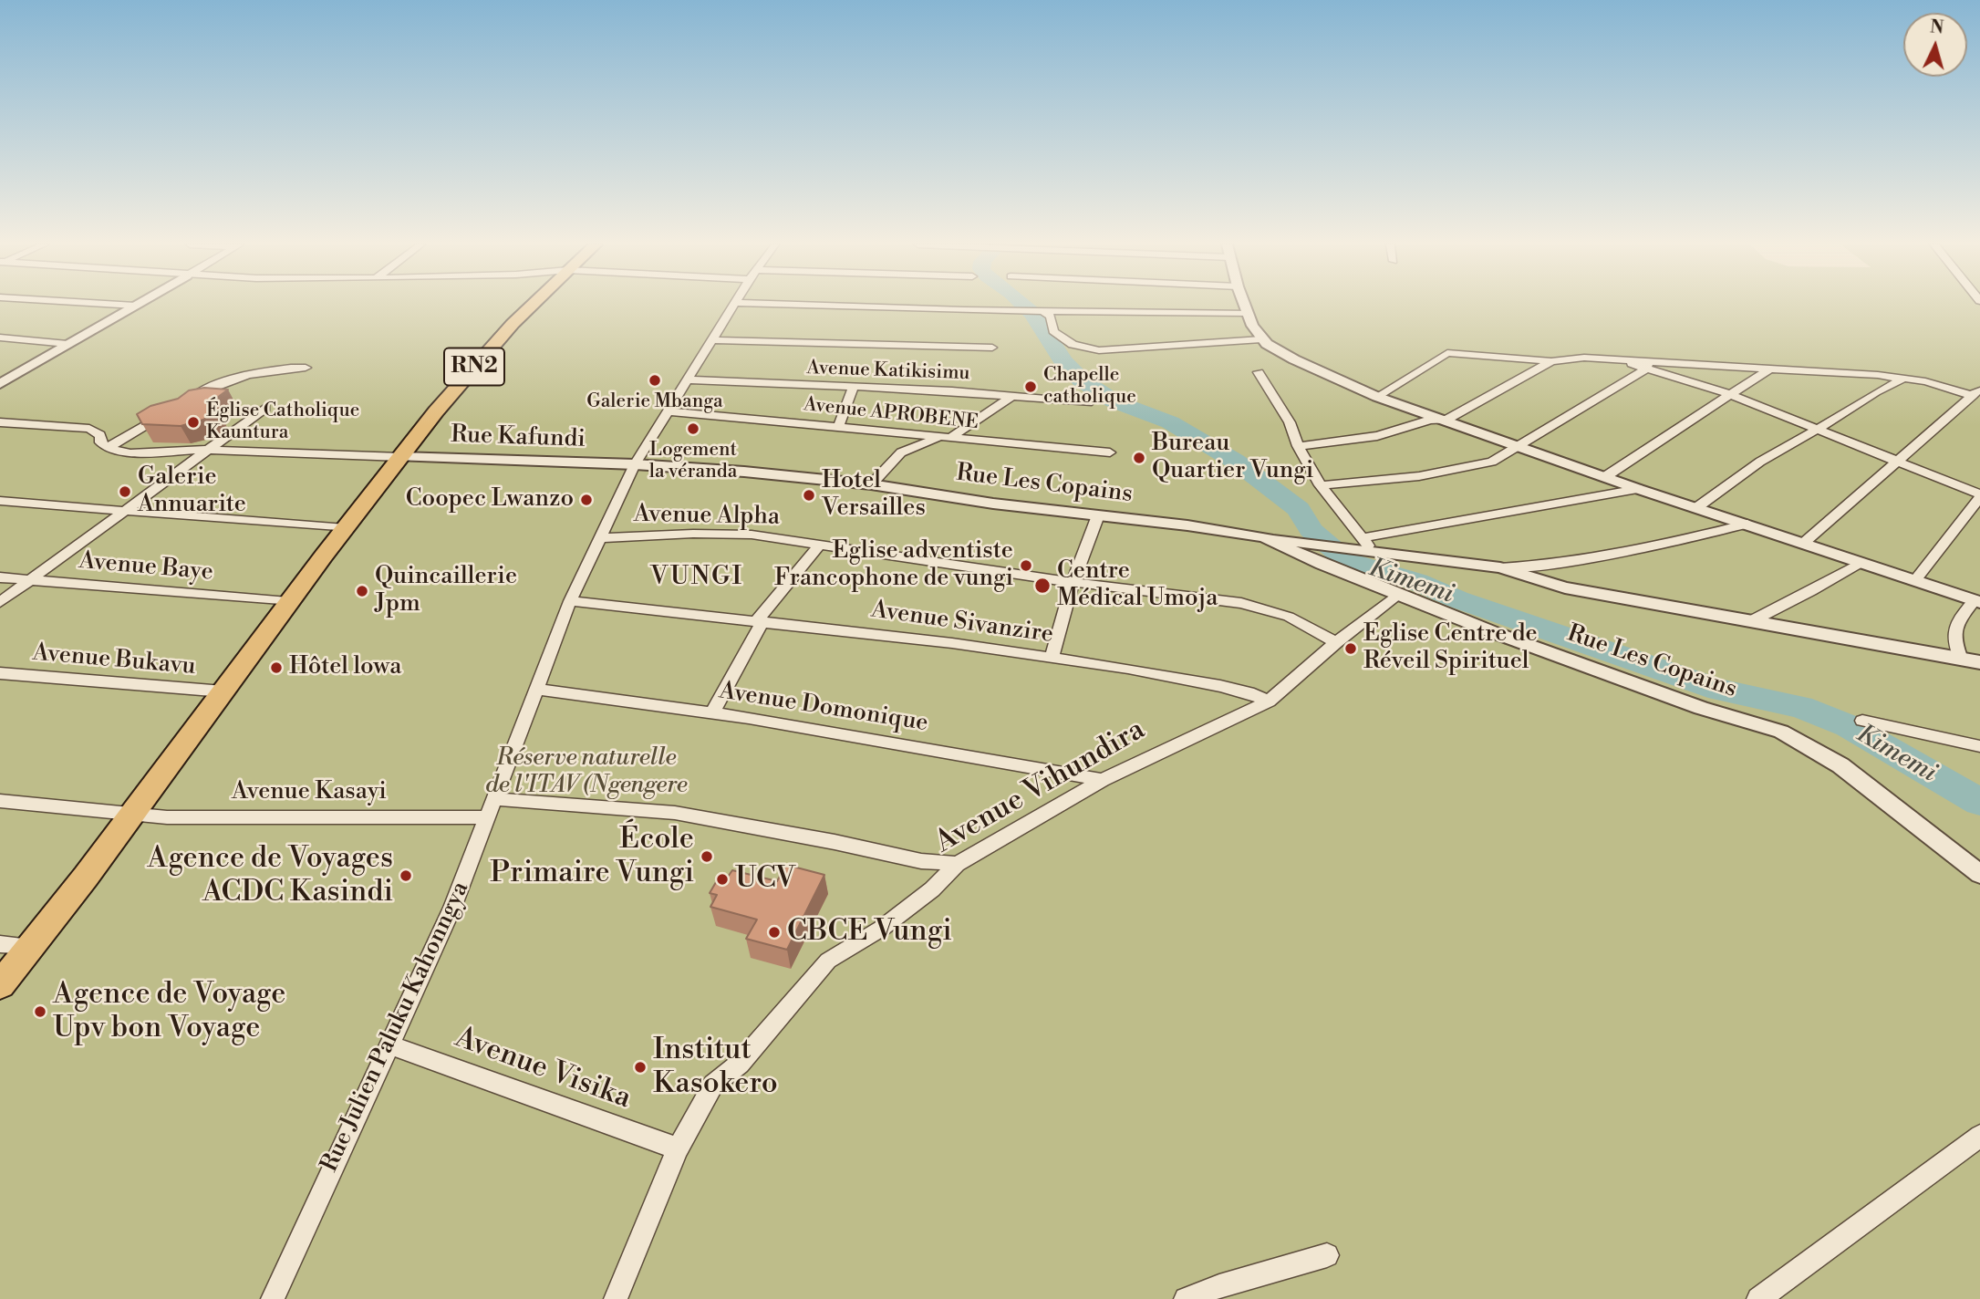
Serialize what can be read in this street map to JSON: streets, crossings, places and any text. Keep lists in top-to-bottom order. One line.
{"streets":{"highway":["RN2"],"street":["Avenue Katikisimu","Avenue APROBENE","Rue Kafundi","Rue Les Copains","Avenue Alpha","Avenue Baye","Avenue Sivanzire","Avenue Bukavu","Avenue Domonique","Avenue Vihundira","Avenue Kasayi","Rue Julien Paluku Kahonngya","Avenue Visika"]},"crossings":[["RN2","Rue Kafundi"],["RN2","Avenue Baye"],["RN2","Avenue Bukavu"],["RN2","Avenue Kasayi"],["Avenue Katikisimu","Rue Julien Paluku Kahonngya"],["Avenue APROBENE","Rue Julien Paluku Kahonngya"],["Rue Kafundi","Rue Les Copains"],["Rue Kafundi","Rue Julien Paluku Kahonngya"],["Rue Les Copains","Avenue Vihundira"],["Rue Les Copains","Rue Julien Paluku Kahonngya"],["Avenue Alpha","Avenue Vihundira"],["Avenue Alpha","Rue Julien Paluku Kahonngya"],["Avenue Sivanzire","Avenue Vihundira"],["Avenue Sivanzire","Rue Julien Paluku Kahonngya"],["Avenue Domonique","Avenue Vihundira"],["Avenue Domonique","Rue Julien Paluku Kahonngya"],["Avenue Vihundira","Avenue Visika"],["Avenue Kasayi","Rue Julien Paluku Kahonngya"],["Rue Julien Paluku Kahonngya","Avenue Visika"]],"districts":["VUNGI"],"water":["Kimemi"],"parks":["Réserve naturelle de l'ITAV (Ngengere"],"places":["Galerie Mbanga","Chapelle catholique","Église Catholique Kauntura","Logement la véranda","Bureau Quartier Vungi","Galerie Annuarite","Hotel Versailles","Coopec Lwanzo","Eglise adventiste Francophone de vungi","Centre Médical Umoja","Quincaillerie Jpm","Eglise Centre de Réveil Spirituel","Hôtel lowa","École Primaire Vungi","Agence de Voyages ACDC Kasindi","UCV","CBCE Vungi","Agence de Voyage Upv bon Voyage","Institut Kasokero"],"north":"top"}
